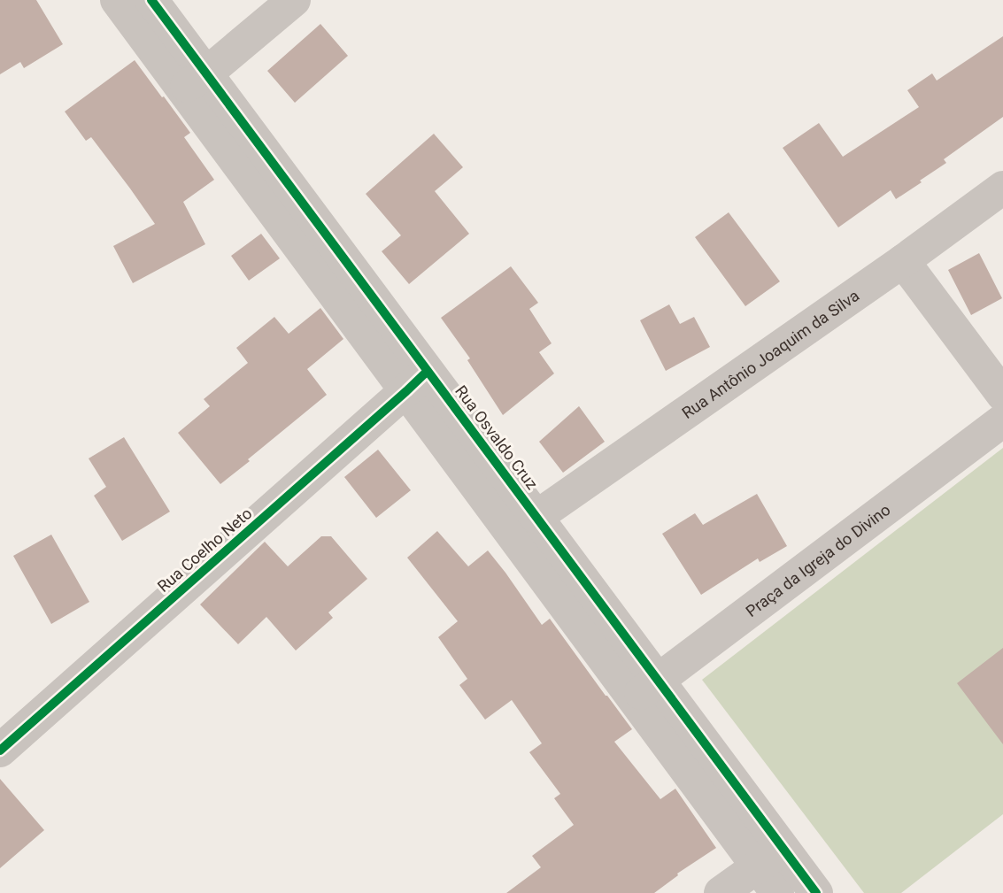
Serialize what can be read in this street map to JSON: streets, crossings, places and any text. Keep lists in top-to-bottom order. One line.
{"streets":{"street":["Rua Antônio Joaquim da Silva","Rua Osvaldo Cruz","Rua Coelho Neto","Praça da Igreja do Divino"]},"crossings":[["Rua Antônio Joaquim da Silva","Rua Osvaldo Cruz"],["Rua Osvaldo Cruz","Rua Coelho Neto"],["Rua Osvaldo Cruz","Praça da Igreja do Divino"]]}
